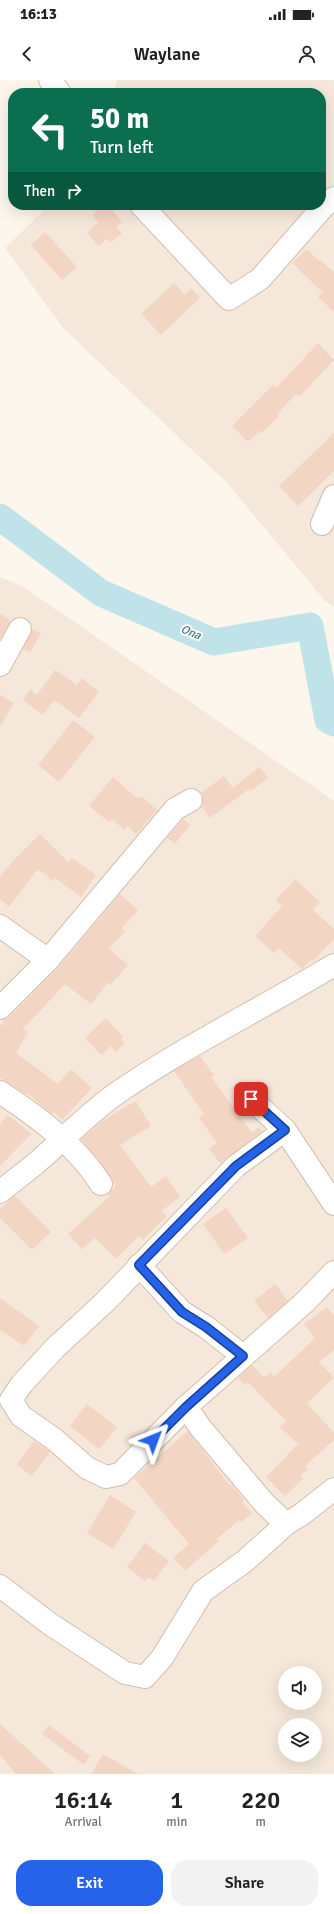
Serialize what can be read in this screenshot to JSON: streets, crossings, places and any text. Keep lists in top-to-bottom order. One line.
{"water":["Ona"],"page":{"status":"16:13","header":"Waylane","turn":["50 m","Turn left"],"then":"Then","eta":["16:14","Arrival","1","min","220","m"],"buttons":["Exit","Share"]}}
